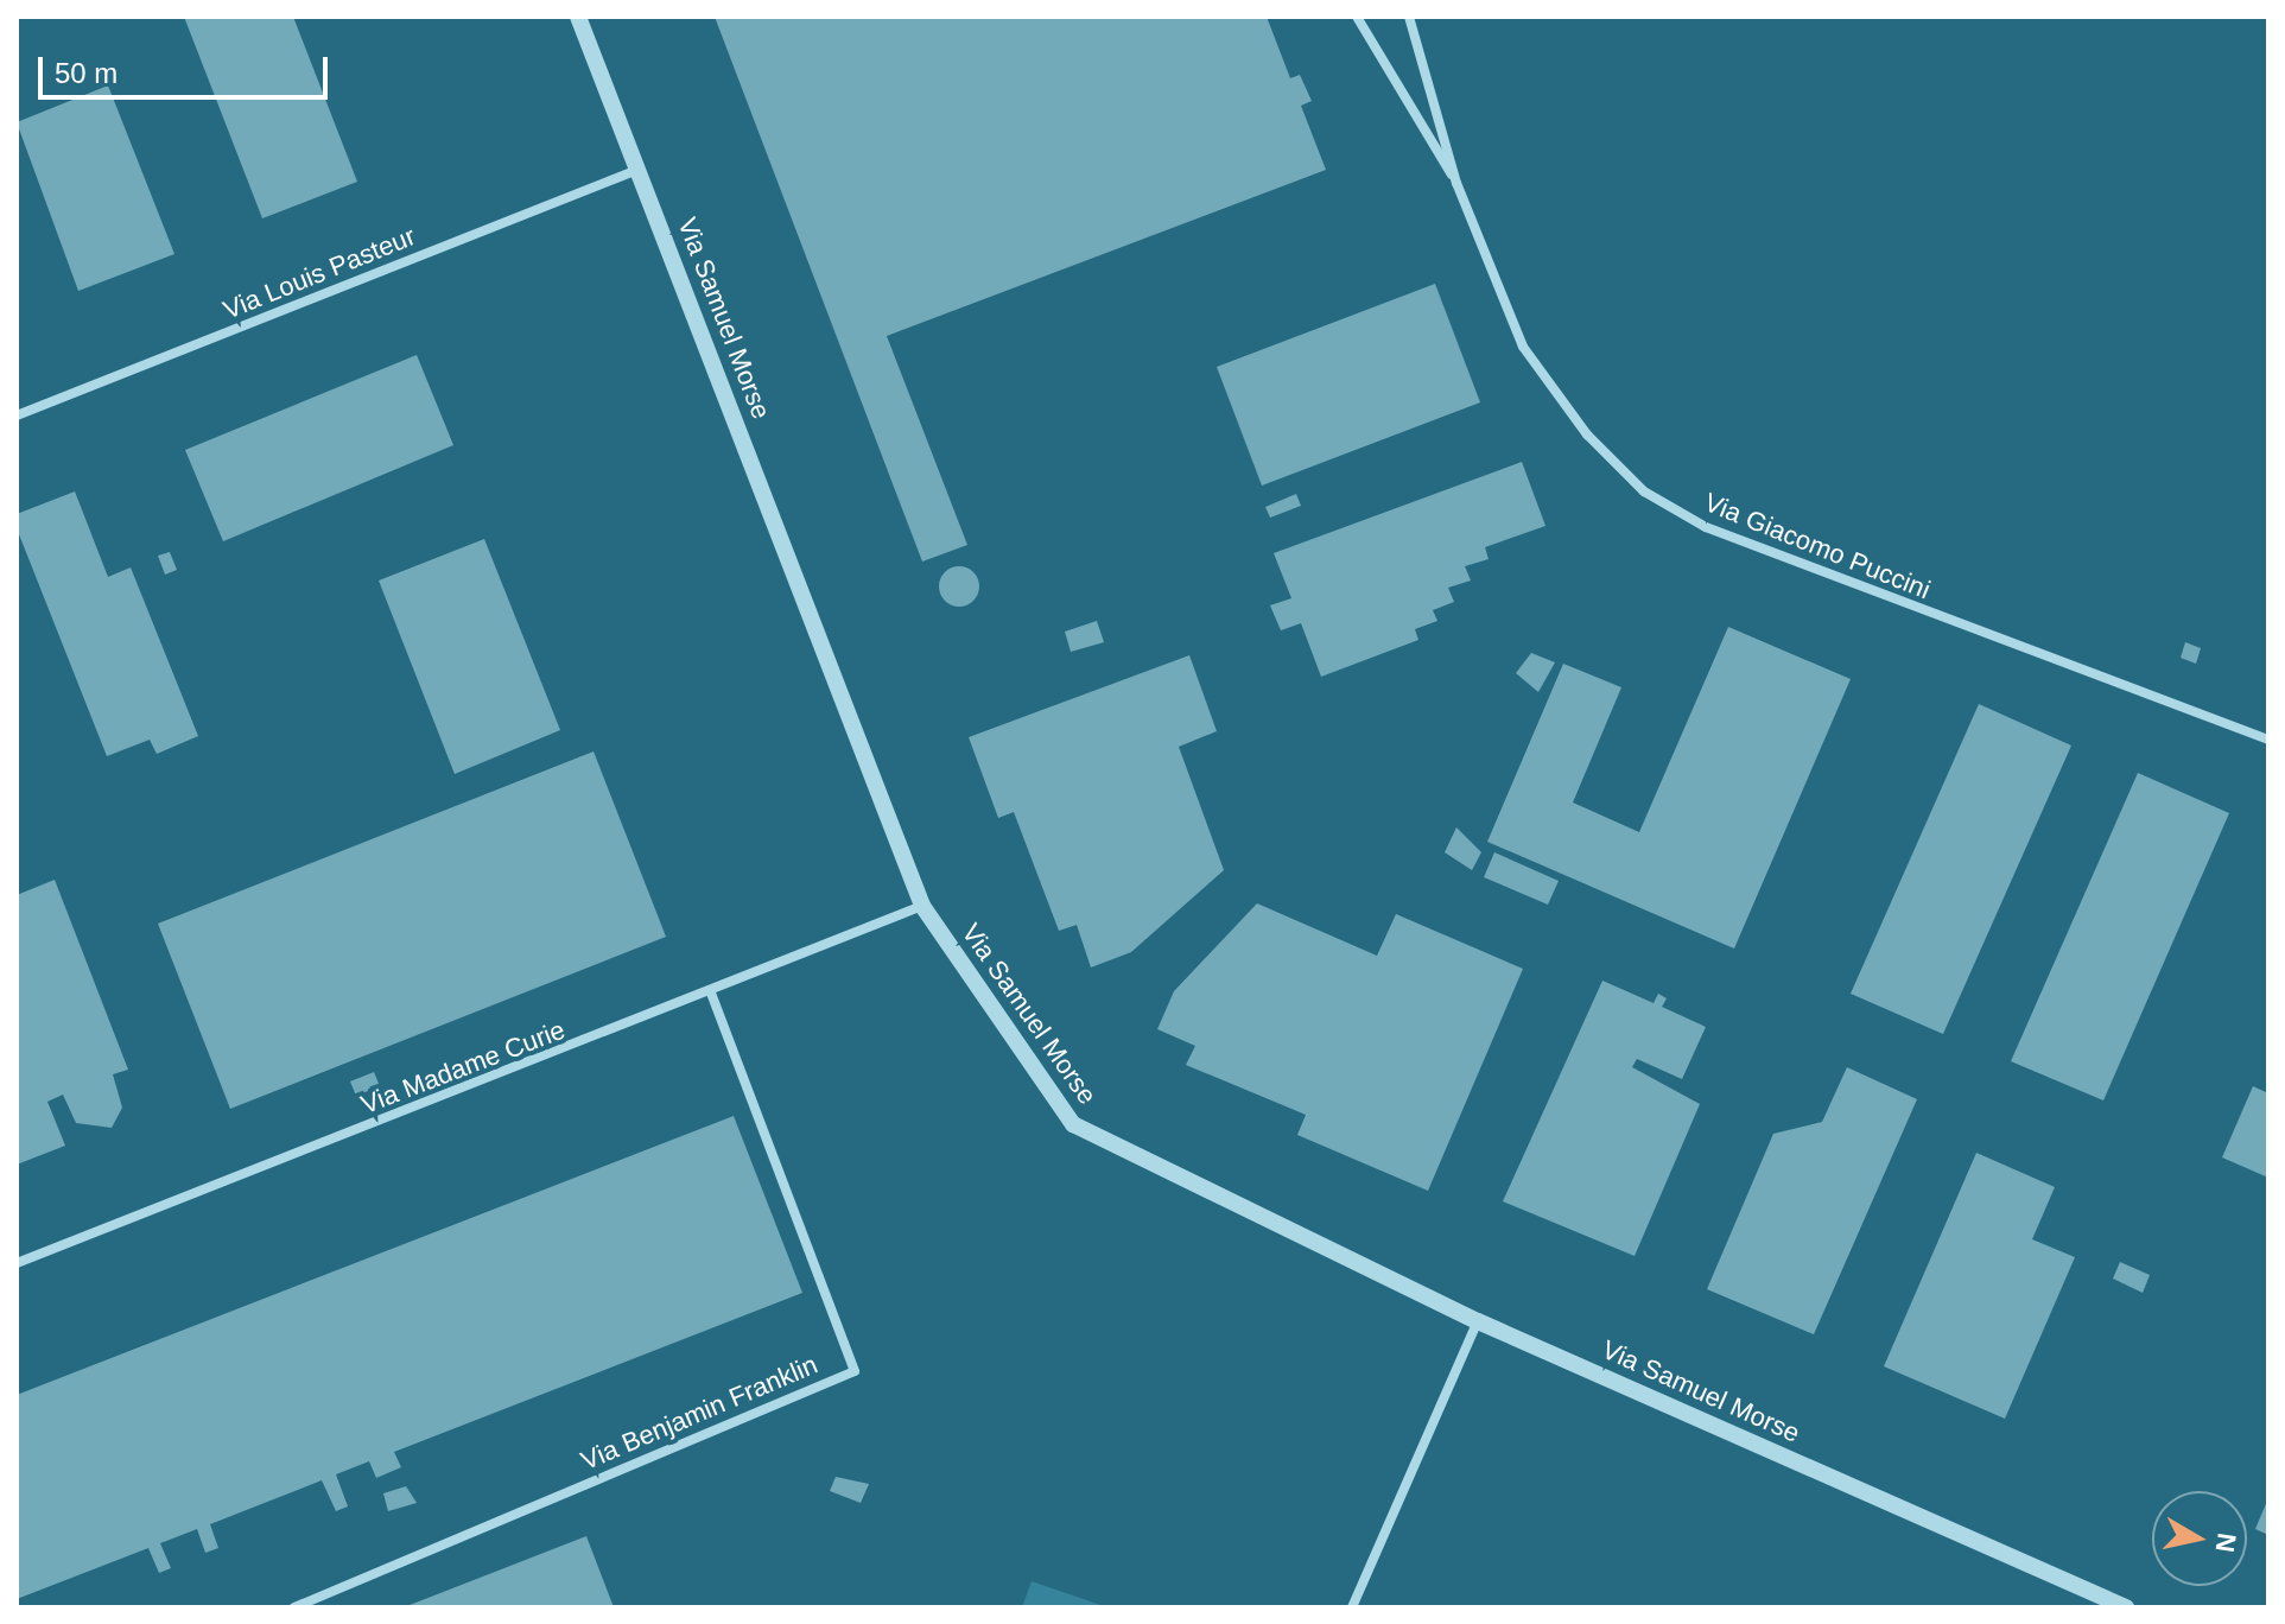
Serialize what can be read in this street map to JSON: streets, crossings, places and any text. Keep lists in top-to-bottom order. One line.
{"streets":{"street":["Via Louis Pasteur","Via Samuel Morse","Via Giacomo Puccini","Via Madame Curie","Via Benjamin Franklin"]},"crossings":[["Via Louis Pasteur","Via Samuel Morse"],["Via Samuel Morse","Via Madame Curie"],["Via Madame Curie","Via Benjamin Franklin"]],"scale_bar":"50 m","north":"right"}
